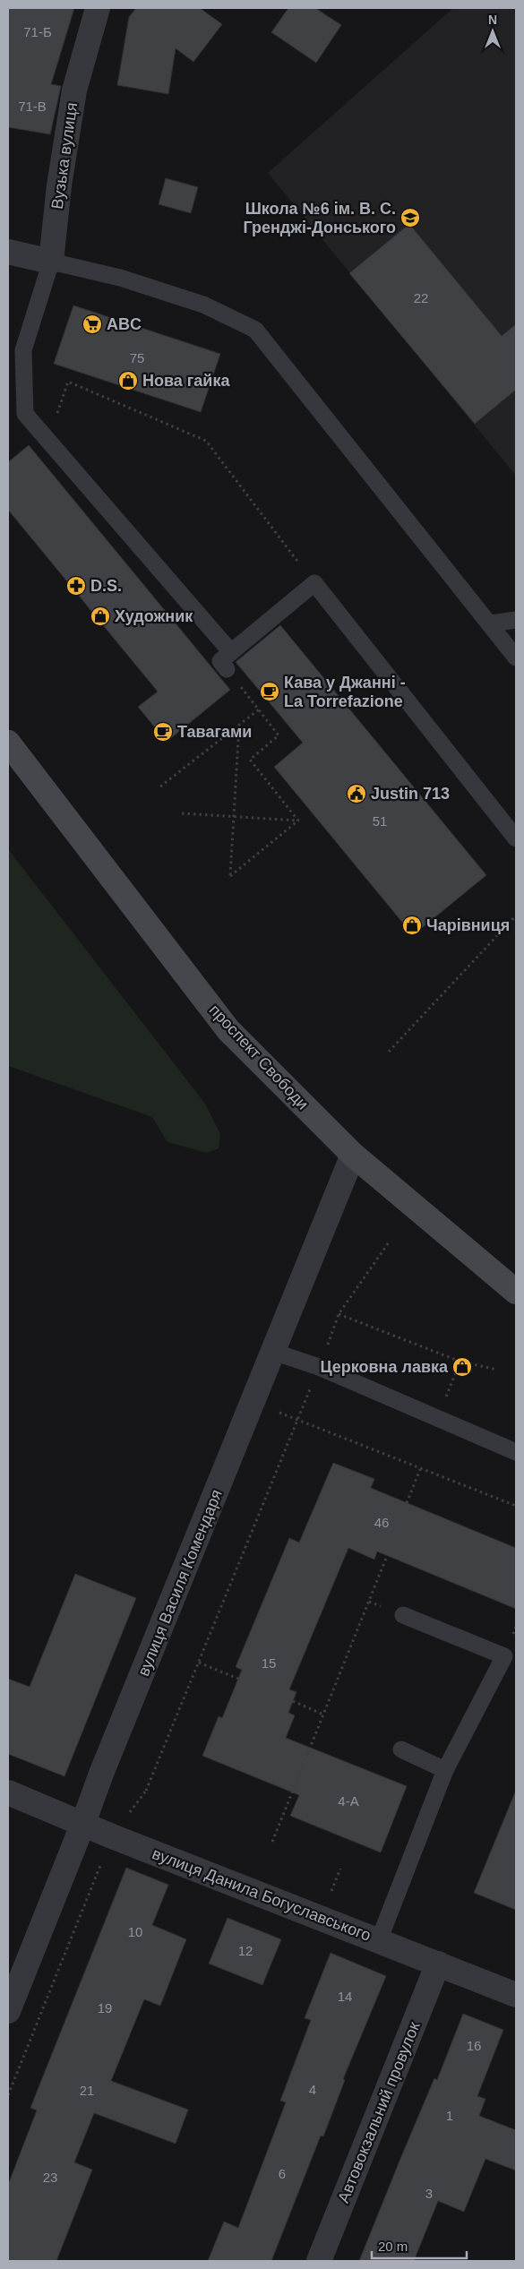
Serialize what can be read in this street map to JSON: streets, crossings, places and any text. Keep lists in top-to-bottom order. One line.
{"streets":{"main road":["проспект Свободи"],"street":["Вузька вулиця","вулиця Василя Комендаря","вулиця Данила Богуславського","Автовокзальний провулок"]},"crossings":[["проспект Свободи","вулиця Василя Комендаря"],["вулиця Василя Комендаря","вулиця Данила Богуславського"],["вулиця Данила Богуславського","Автовокзальний провулок"]],"places":{"school or university":["Школа №6 ім. В. С. Гренджі-Донського"],"supermarket":["ABC"],"shop":["Нова гайка","Художник","Чарівниця","Церковна лавка"],"pharmacy":["D.S."],"cafe":["Кава у Джанні - La Torrefazione","Тавагами"],"public building":["Justin 713"]},"house_numbers":["71-Б","71-В","22","75","51","46","15","4-А","10","12","14","19","16","4","21","1","6","23","3"],"scale_bar":"20 m","north":"top"}
